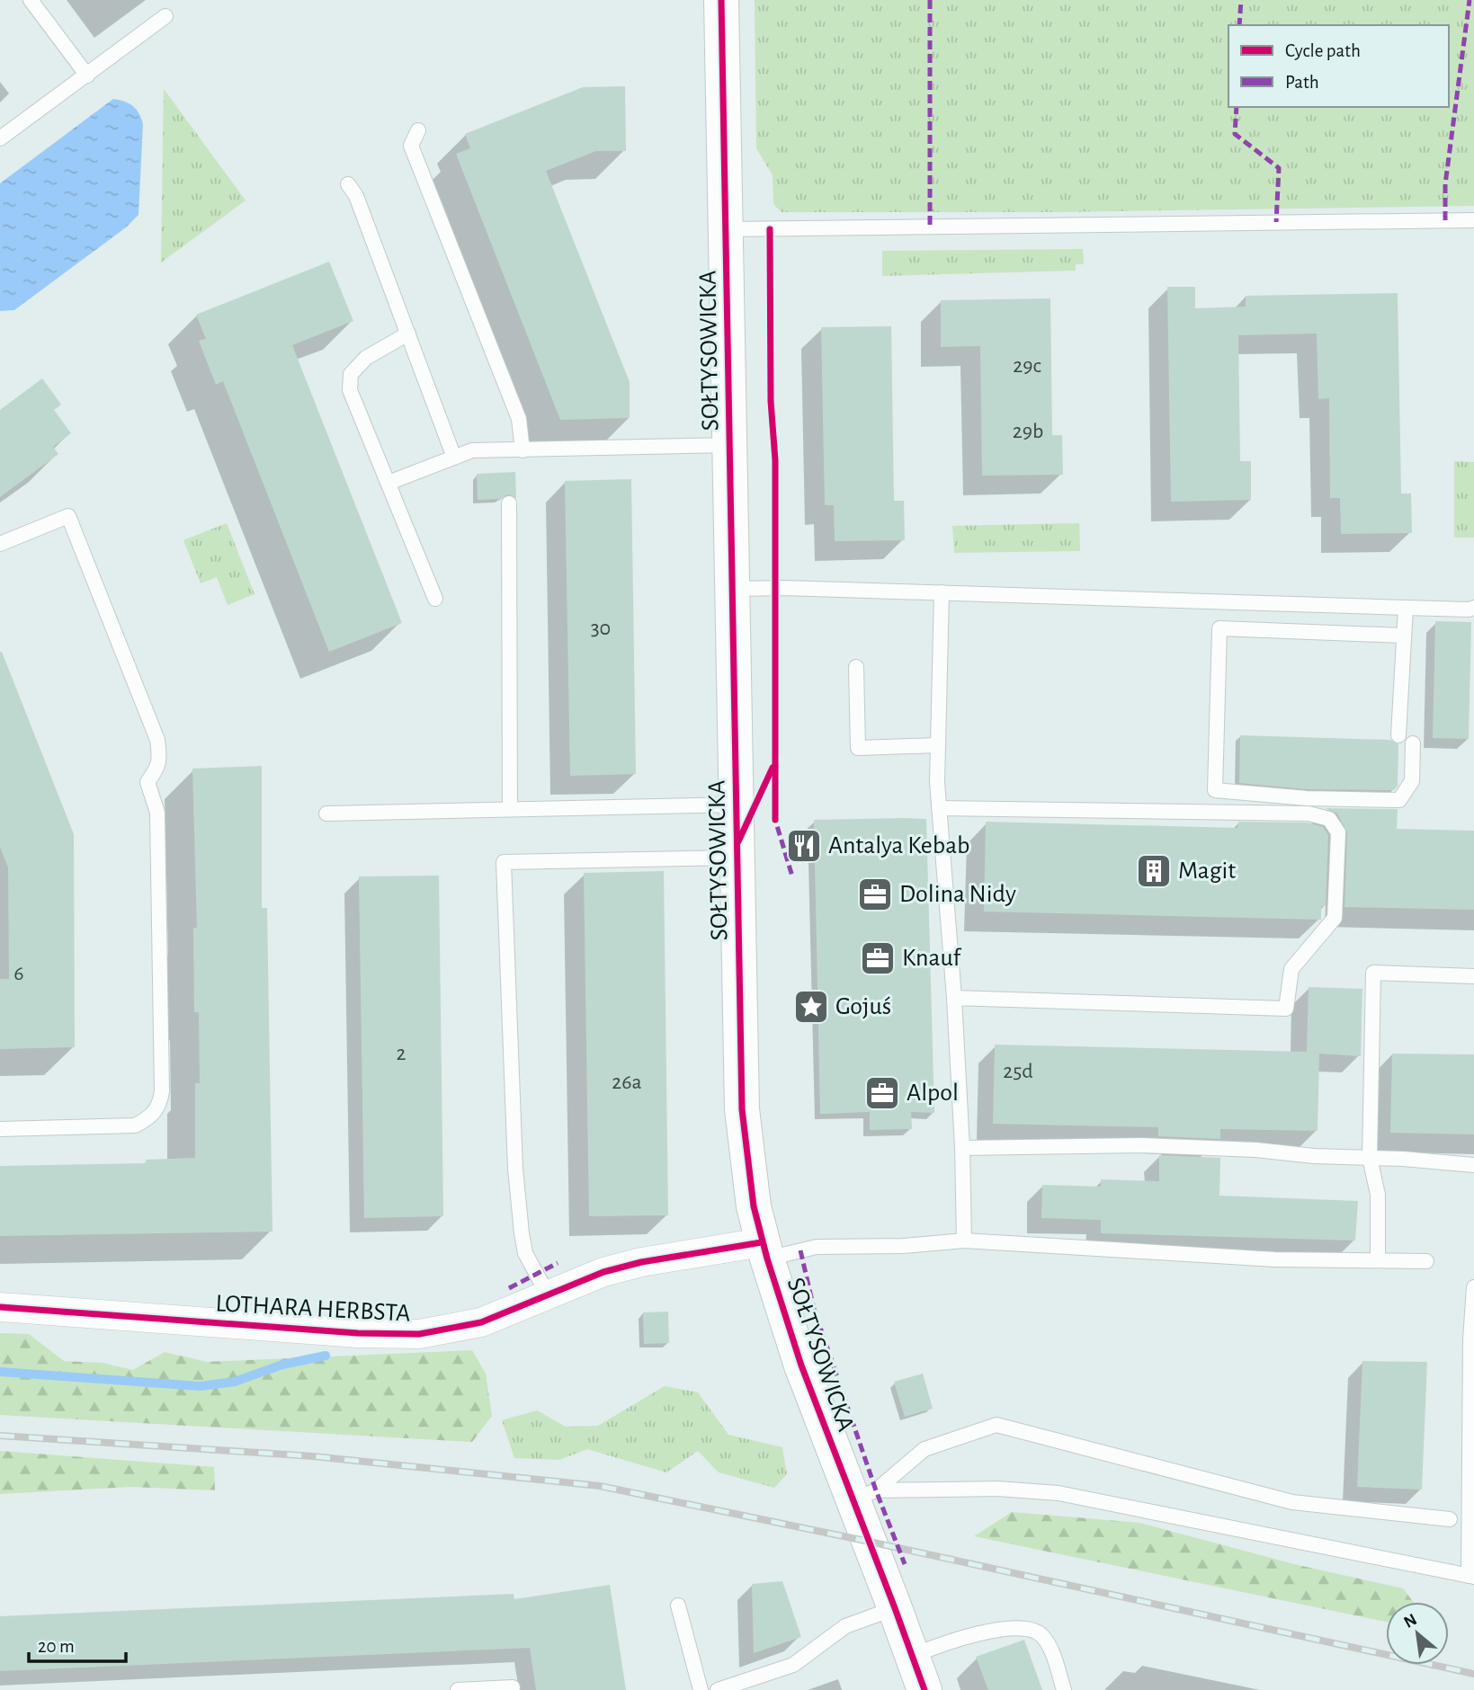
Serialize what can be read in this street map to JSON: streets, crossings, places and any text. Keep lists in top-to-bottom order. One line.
{"streets":{"street":["SOŁTYSOWICKA","LOTHARA HERBSTA"]},"crossings":[["SOŁTYSOWICKA","LOTHARA HERBSTA"]],"places":{"restaurant":["Antalya Kebab"],"building":["Magit"],"office":["Dolina Nidy","Knauf","Alpol"],"place":["Gojuś"]},"house_numbers":["29c","29b","30","6","2","25d","26a"],"legend":["Cycle path","Path"],"scale_bar":"20 m","north":"top left"}
